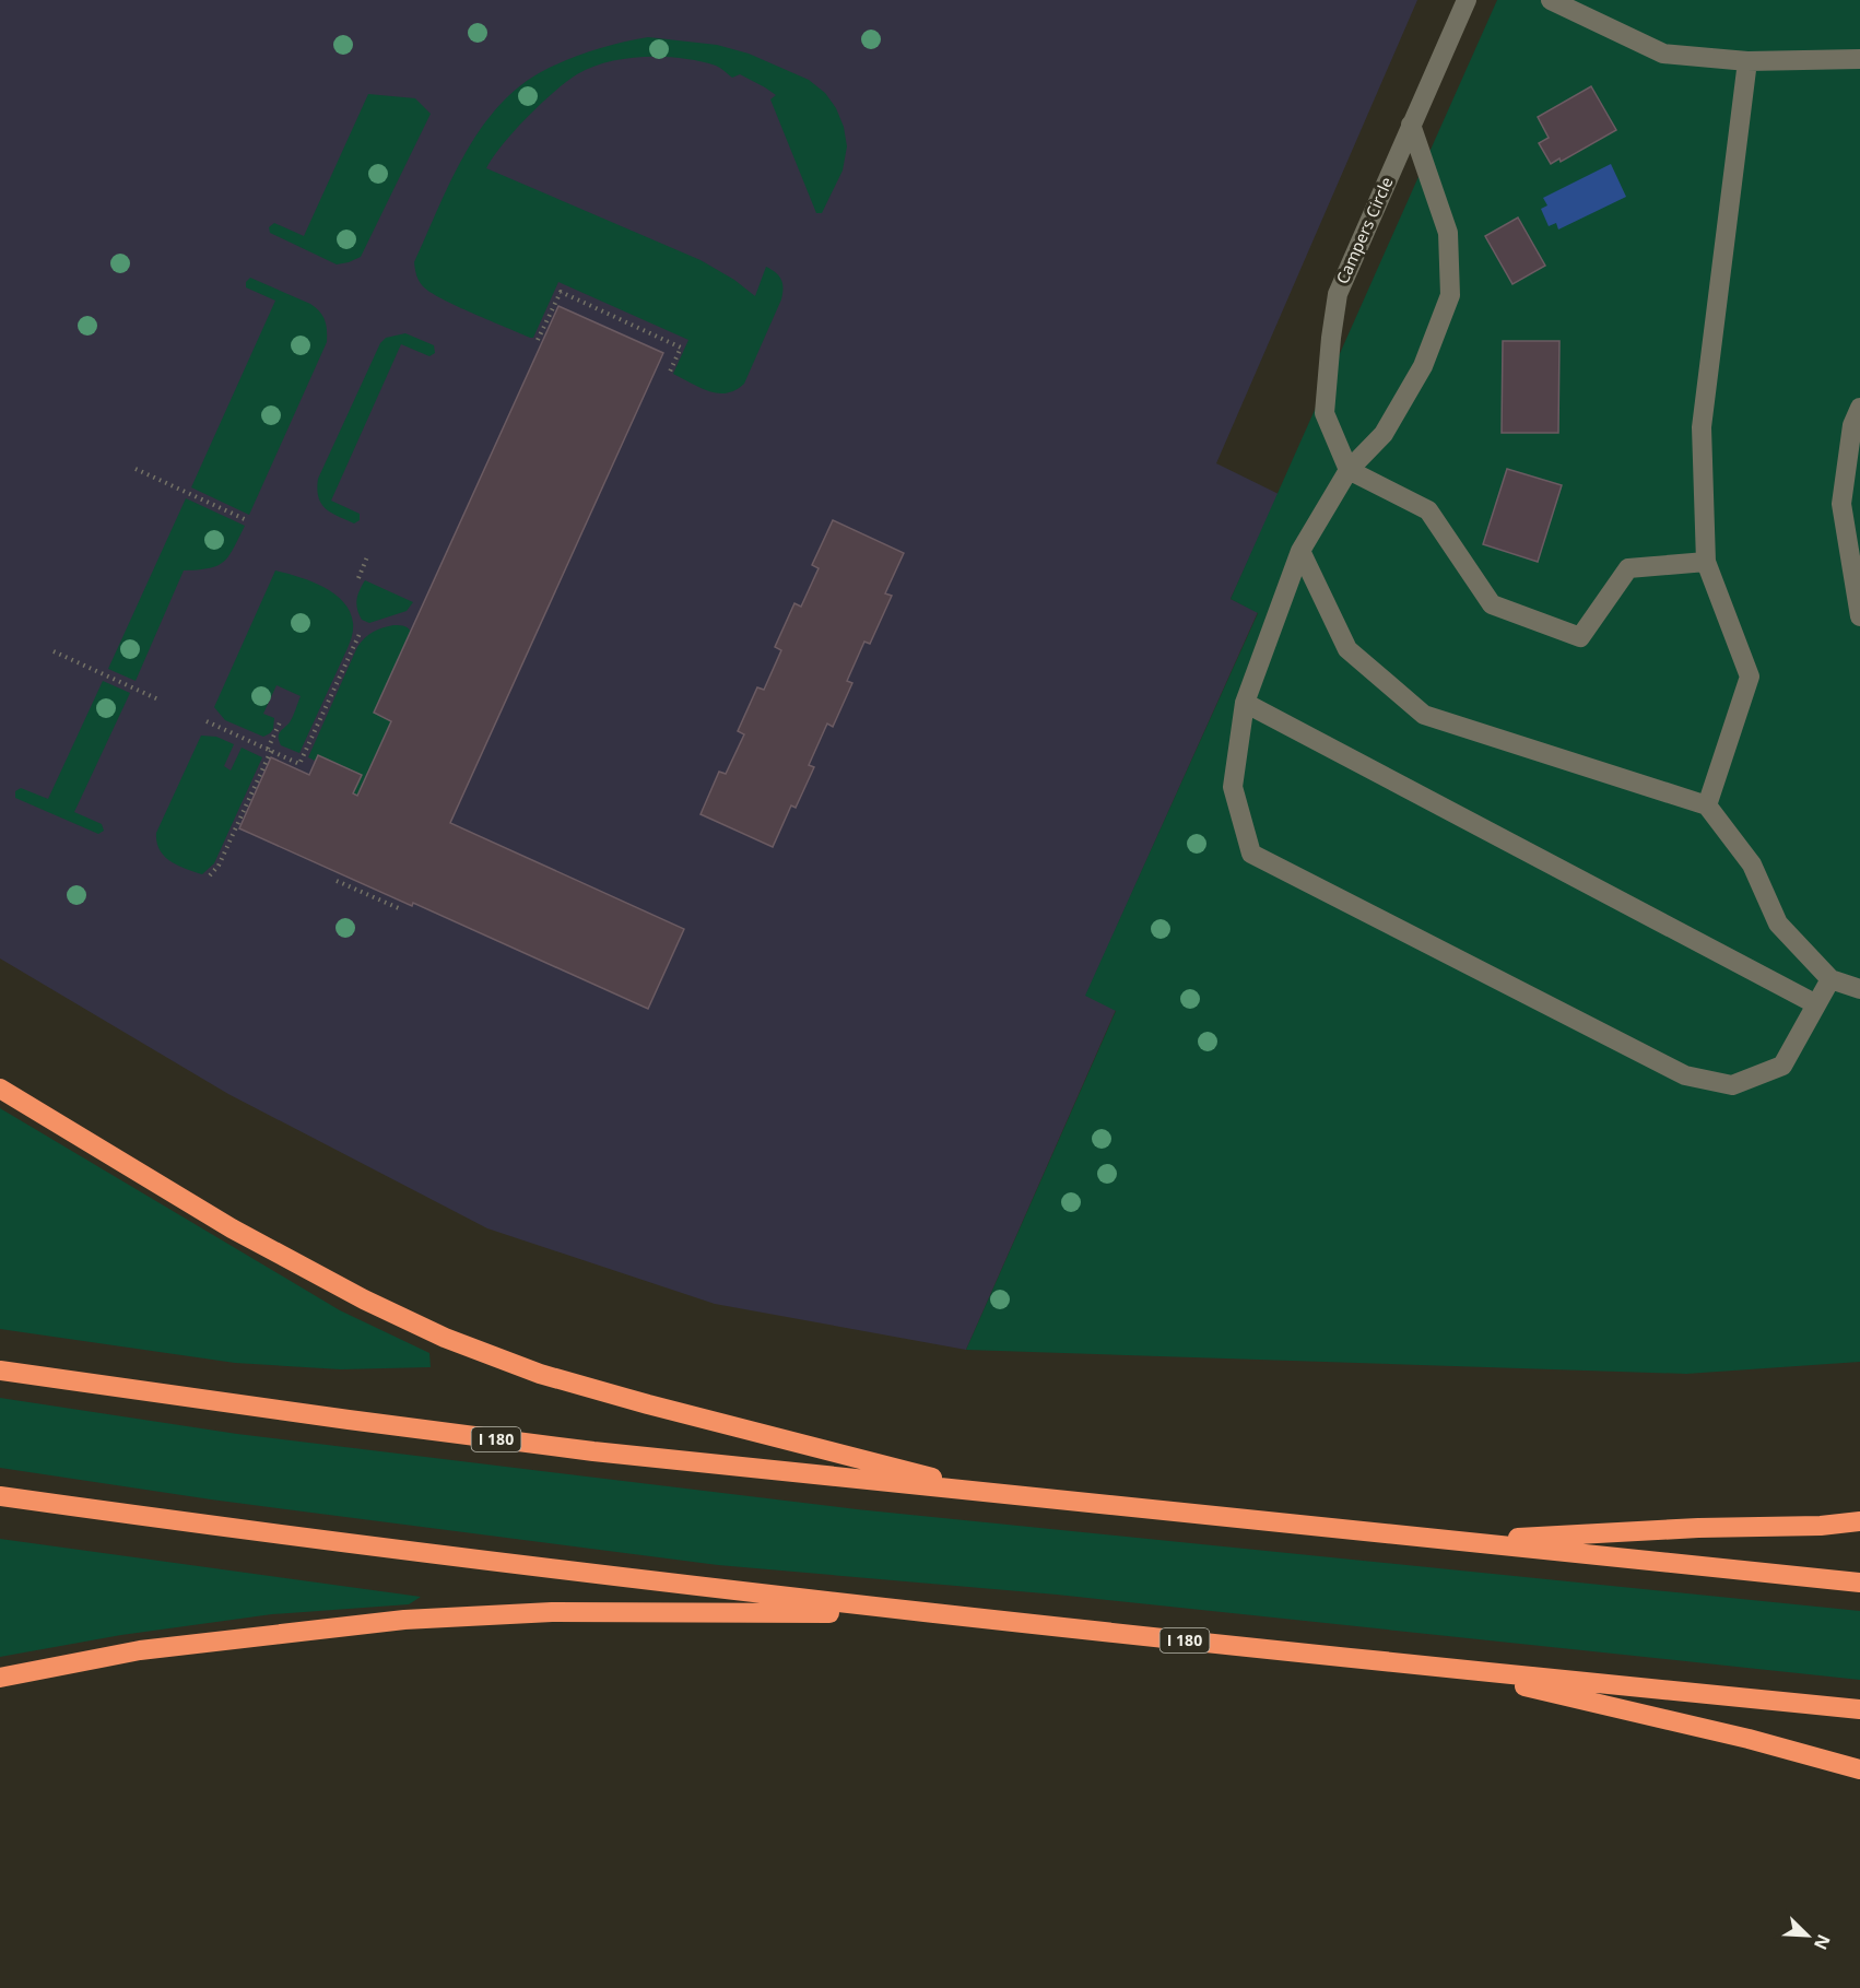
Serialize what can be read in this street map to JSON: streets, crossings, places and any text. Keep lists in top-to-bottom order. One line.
{"streets":{"highway":["I 180"],"street":["Campers Circle"]},"north":"bottom right"}
